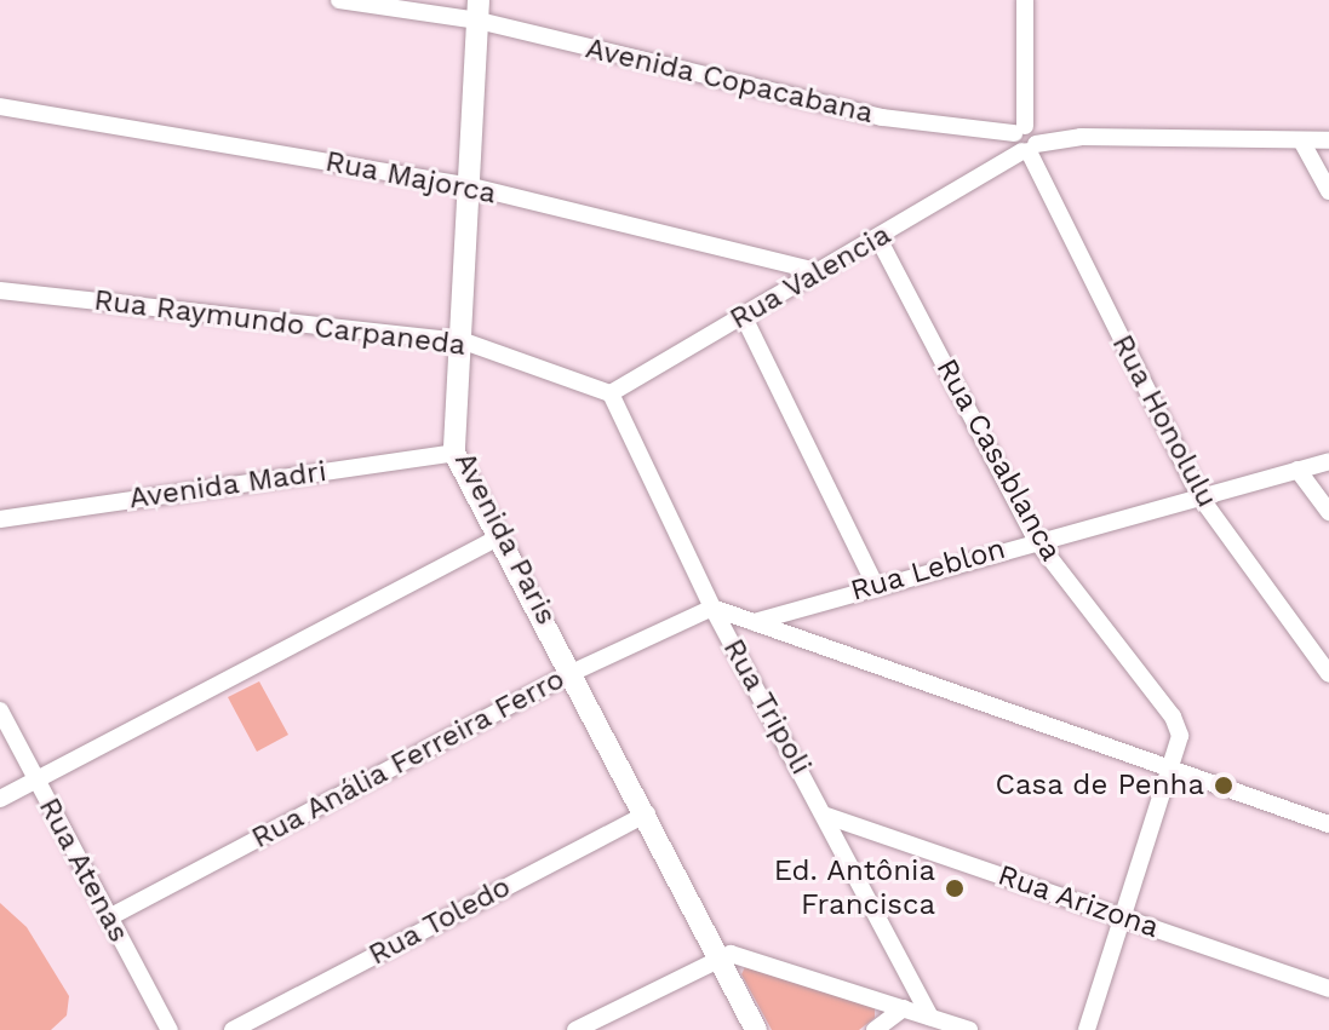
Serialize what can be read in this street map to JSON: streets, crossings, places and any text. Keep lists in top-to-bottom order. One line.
{"streets":{"street":["Avenida Copacabana","Rua Majorca","Rua Valencia","Rua Raymundo Carpaneda","Rua Honolulu","Rua Casablanca","Avenida Madri","Avenida Paris","Rua Leblon","Rua Tripoli","Rua Anália Ferreira Ferro","Rua Atenas","Rua Arizona","Rua Toledo"]},"crossings":[["Avenida Copacabana","Rua Valencia"],["Avenida Copacabana","Rua Honolulu"],["Avenida Copacabana","Avenida Paris"],["Rua Majorca","Rua Valencia"],["Rua Majorca","Avenida Paris"],["Rua Valencia","Rua Raymundo Carpaneda"],["Rua Valencia","Rua Honolulu"],["Rua Valencia","Rua Casablanca"],["Rua Valencia","Rua Tripoli"],["Rua Raymundo Carpaneda","Avenida Paris"],["Rua Raymundo Carpaneda","Rua Tripoli"],["Rua Honolulu","Rua Leblon"],["Rua Casablanca","Rua Leblon"],["Rua Casablanca","Rua Arizona"],["Avenida Madri","Avenida Paris"],["Avenida Paris","Rua Anália Ferreira Ferro"],["Avenida Paris","Rua Toledo"],["Rua Tripoli","Rua Anália Ferreira Ferro"],["Rua Tripoli","Rua Arizona"],["Rua Anália Ferreira Ferro","Rua Atenas"]],"places":["Casa de Penha","Ed. Antônia Francisca"]}
